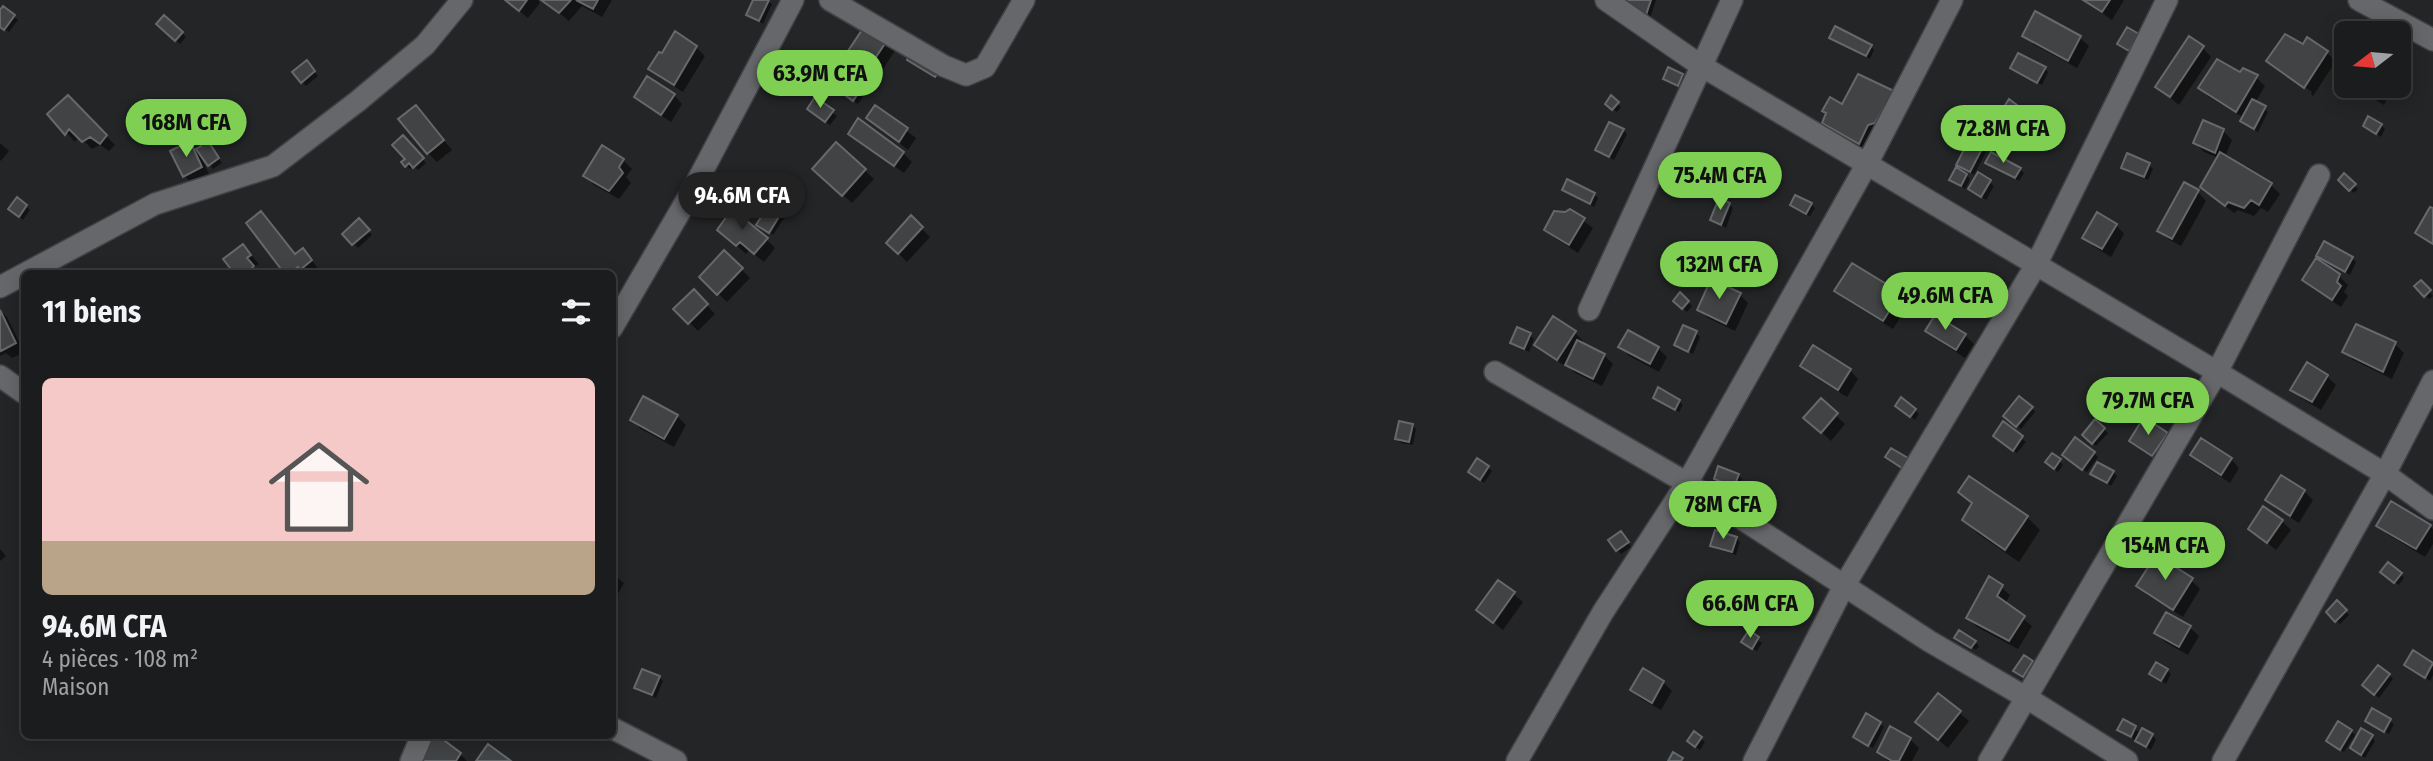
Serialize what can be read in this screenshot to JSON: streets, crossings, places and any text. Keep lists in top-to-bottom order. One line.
{"north":"left","page":{"price":["63.9M CFA","168M CFA","72.8M CFA","75.4M CFA","94.6M CFA","132M CFA","49.6M CFA","79.7M CFA","78M CFA","154M CFA","66.6M CFA"],"heading":"11 biens","list":[{"name":"94.6M CFA","note":"4 pièces · 108 m² · Maison"}]}}
